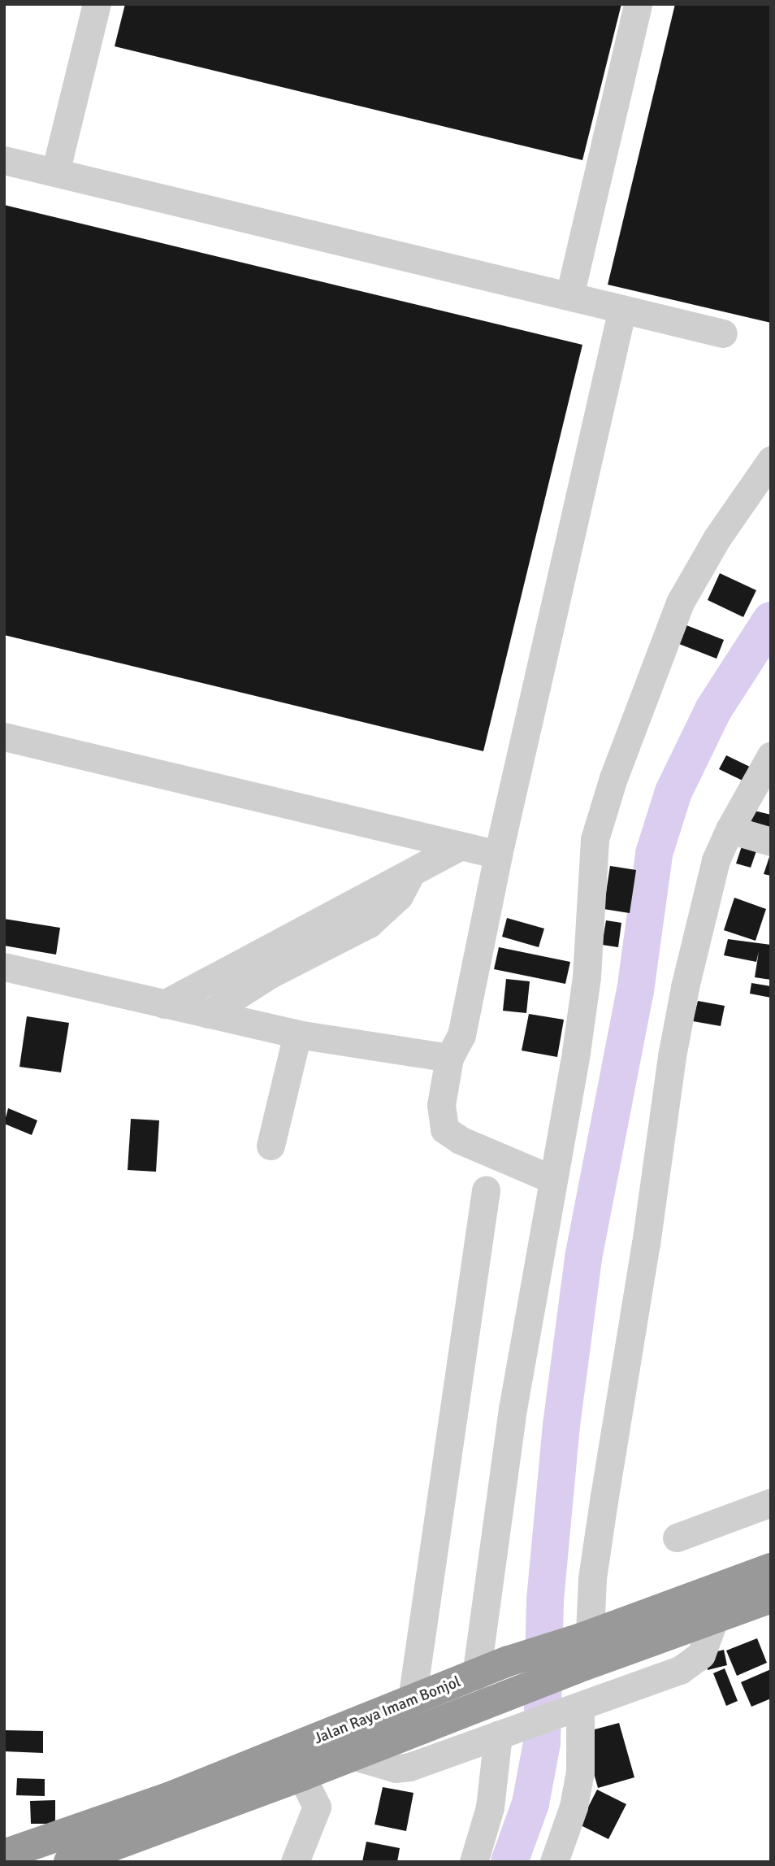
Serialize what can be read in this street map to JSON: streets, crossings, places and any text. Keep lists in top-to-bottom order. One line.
{"streets":{"highway":["Jalan Raya Imam Bonjol"]}}
